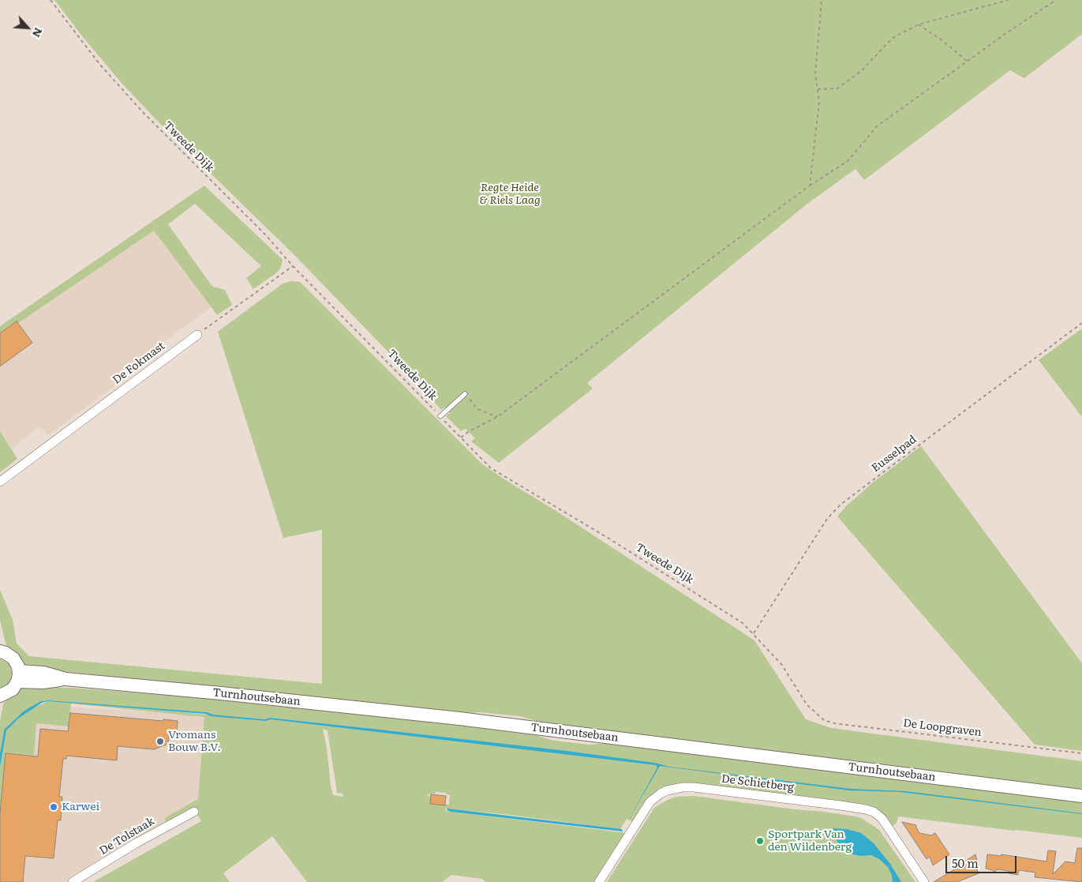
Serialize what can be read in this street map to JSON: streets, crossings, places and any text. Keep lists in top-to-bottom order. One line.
{"streets":{"main road":["Turnhoutsebaan"],"street":["De Fokmast","De Schietberg","De Tolstaak"],"path":["Tweede Dijk","Eusselpad","De Loopgraven"]},"crossings":[["Tweede Dijk","Eusselpad"],["Tweede Dijk","De Loopgraven"]],"parks":["Regte Heide & Riels Laag"],"places":["Vromans Bouw B.V.","Karwei","Sportpark Van den Wildenberg"],"scale_bar":"50 m","north":"bottom right"}
